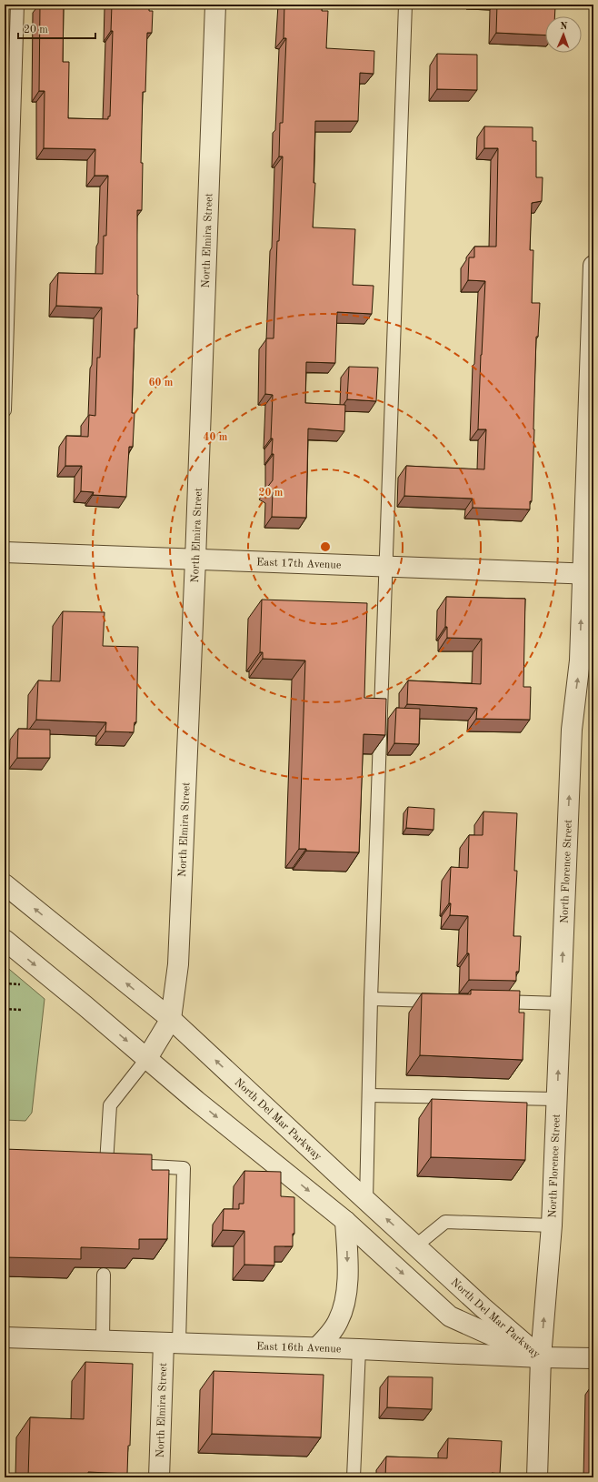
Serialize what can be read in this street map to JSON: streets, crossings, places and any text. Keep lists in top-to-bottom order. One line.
{"streets":{"street":["North Elmira Street","East 17th Avenue","North Florence Street","North Del Mar Parkway","East 16th Avenue"]},"crossings":[["North Elmira Street","East 17th Avenue"],["North Elmira Street","North Del Mar Parkway"],["North Elmira Street","East 16th Avenue"],["East 17th Avenue","North Florence Street"],["North Florence Street","North Del Mar Parkway"],["North Florence Street","East 16th Avenue"],["North Del Mar Parkway","East 16th Avenue"]],"one_way":["North Florence Street"],"scale_bar":"20 m","north":"top","rings":["60 m","40 m","20 m"]}
